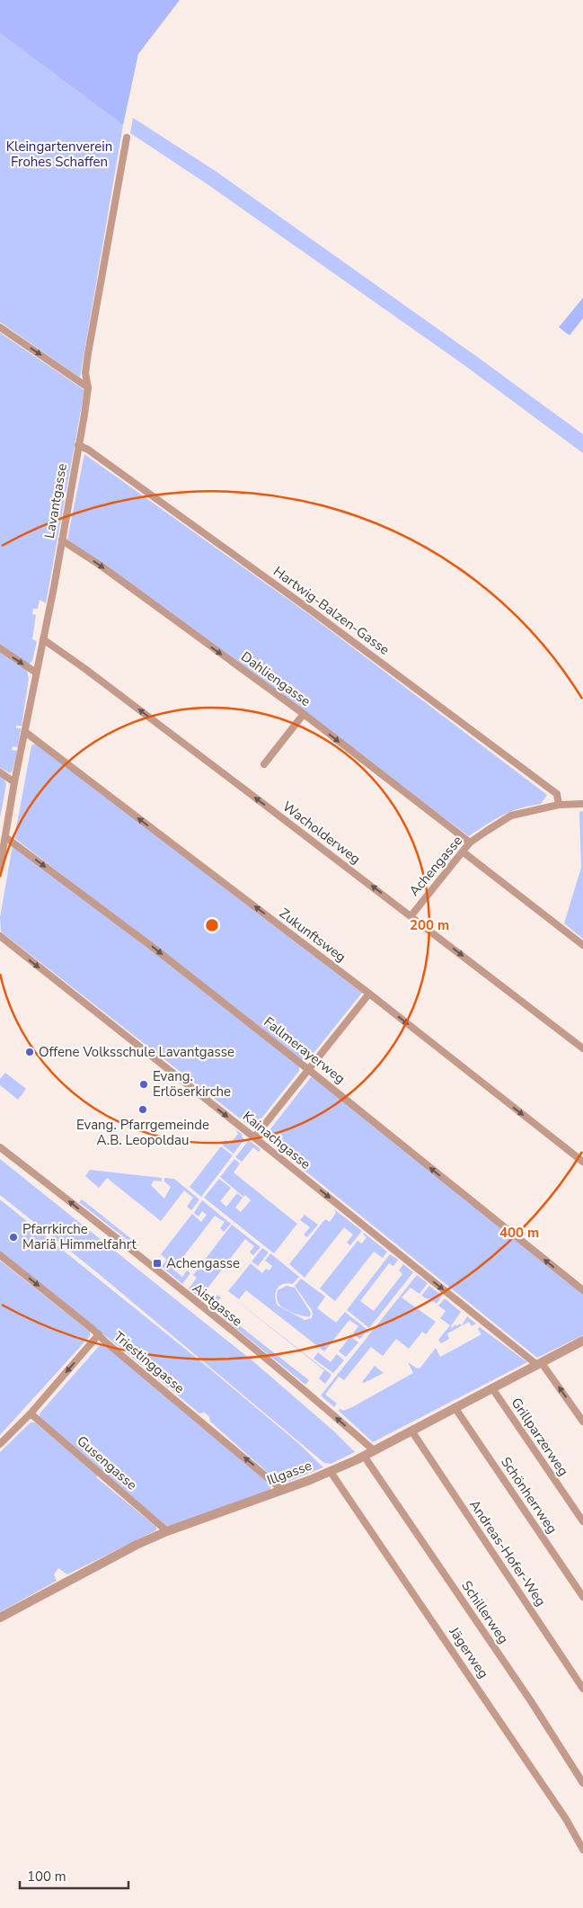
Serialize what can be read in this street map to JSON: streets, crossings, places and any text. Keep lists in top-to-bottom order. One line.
{"streets":{"street":["Lavantgasse","Hartwig-Balzen-Gasse","Dahliengasse","Wacholderweg","Achengasse","Zukunftsweg","Fallmerayerweg","Kainachgasse","Aistgasse","Triestinggasse","Grillparzerweg","Gusengasse","Illgasse","Schönherrweg","Andreas-Hofer-Weg","Schillerweg","Jägerweg"]},"crossings":[["Lavantgasse","Hartwig-Balzen-Gasse"],["Lavantgasse","Dahliengasse"],["Lavantgasse","Wacholderweg"],["Lavantgasse","Zukunftsweg"],["Lavantgasse","Fallmerayerweg"],["Hartwig-Balzen-Gasse","Achengasse"],["Dahliengasse","Achengasse"],["Wacholderweg","Achengasse"],["Kainachgasse","Illgasse"],["Aistgasse","Illgasse"],["Triestinggasse","Illgasse"],["Grillparzerweg","Illgasse"],["Gusengasse","Illgasse"],["Illgasse","Schönherrweg"],["Illgasse","Andreas-Hofer-Weg"],["Illgasse","Schillerweg"],["Illgasse","Jägerweg"]],"one_way":["Dahliengasse","Kainachgasse","Aistgasse"],"parks":["Kleingartenverein Frohes Schaffen"],"places":{"other":["Offene Volksschule Lavantgasse","Evang. Erlöserkirche","Evang. Pfarrgemeinde A.B. Leopoldau","Pfarrkirche Mariä Himmelfahrt"],"transit":["Achengasse"]},"scale_bar":"100 m","rings":["200 m","400 m"]}
